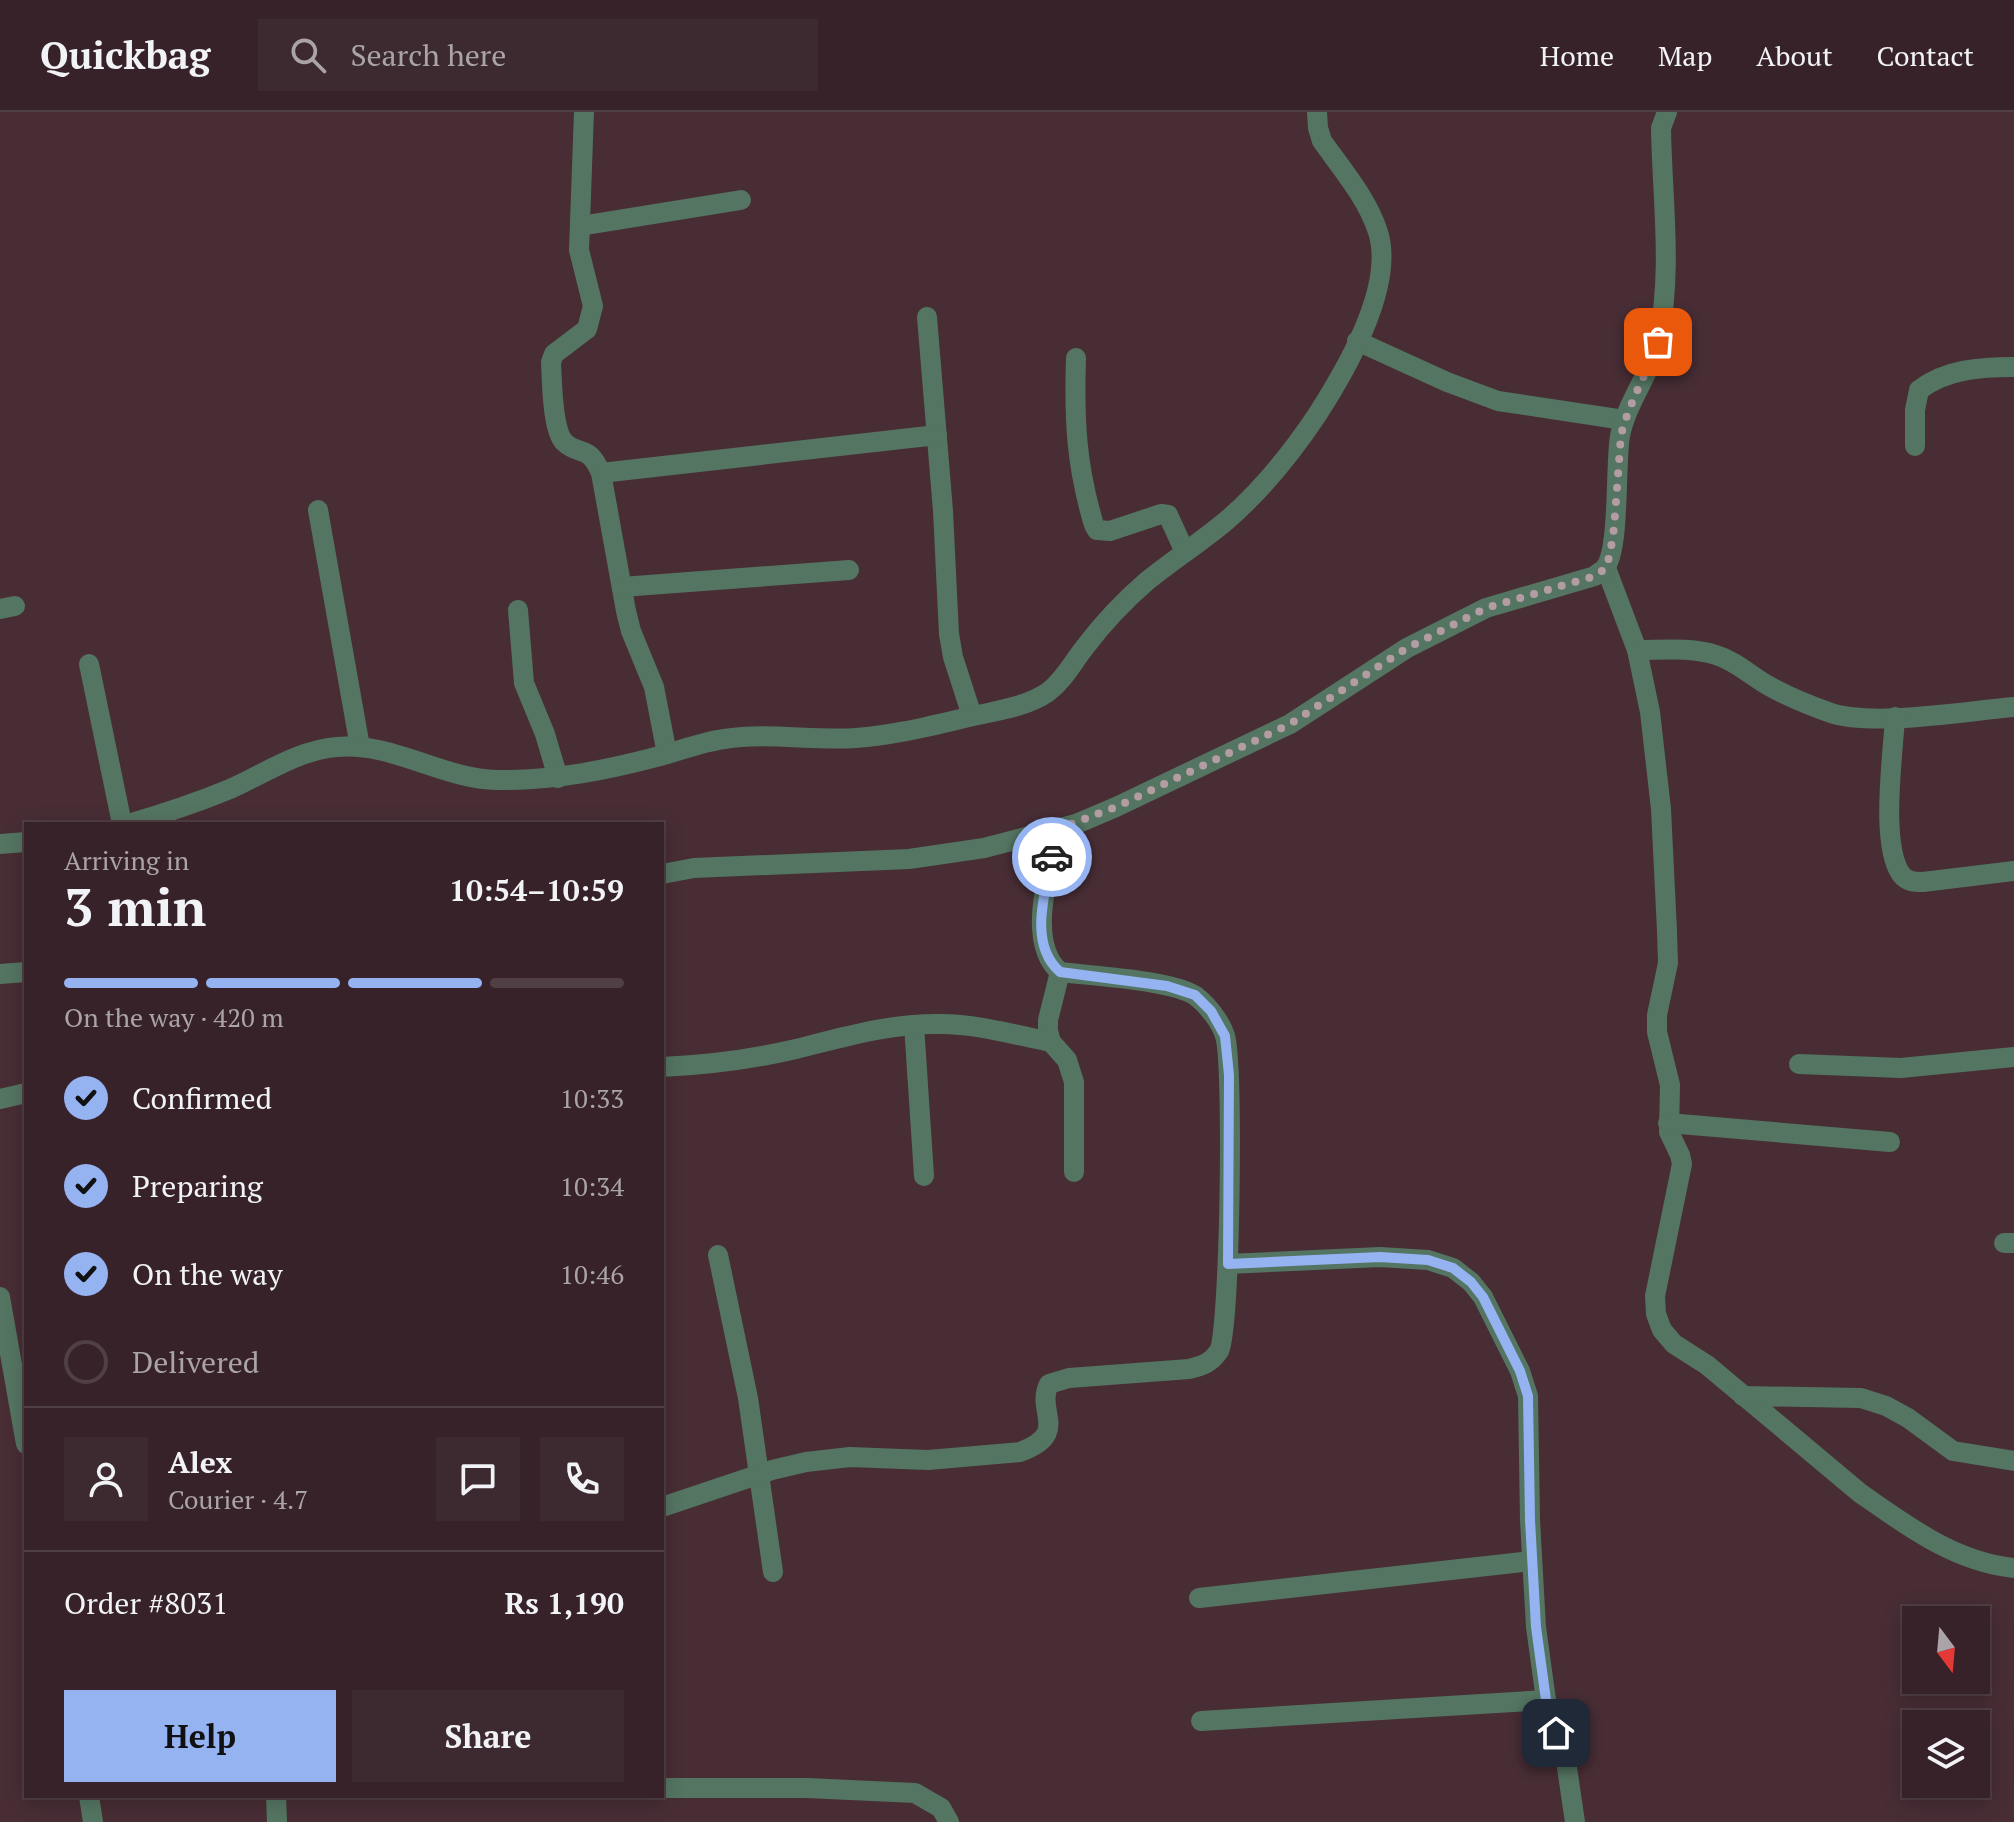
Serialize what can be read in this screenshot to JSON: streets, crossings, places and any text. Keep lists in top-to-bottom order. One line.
{"north":"bottom","page":{"header":"Quickbag","search":"Search here","nav":["Home","Map","About","Contact"],"heading":["3 min","Arriving in","10:54–10:59"],"panel":["Alex","Courier · 4.7","Order #8031","Rs 1,190"],"bar":"On the way · 420 m","list":[["Confirmed","10:33"],["Preparing","10:34"],["On the way","10:46"],"Delivered"],"buttons":["Help","Share"]}}
